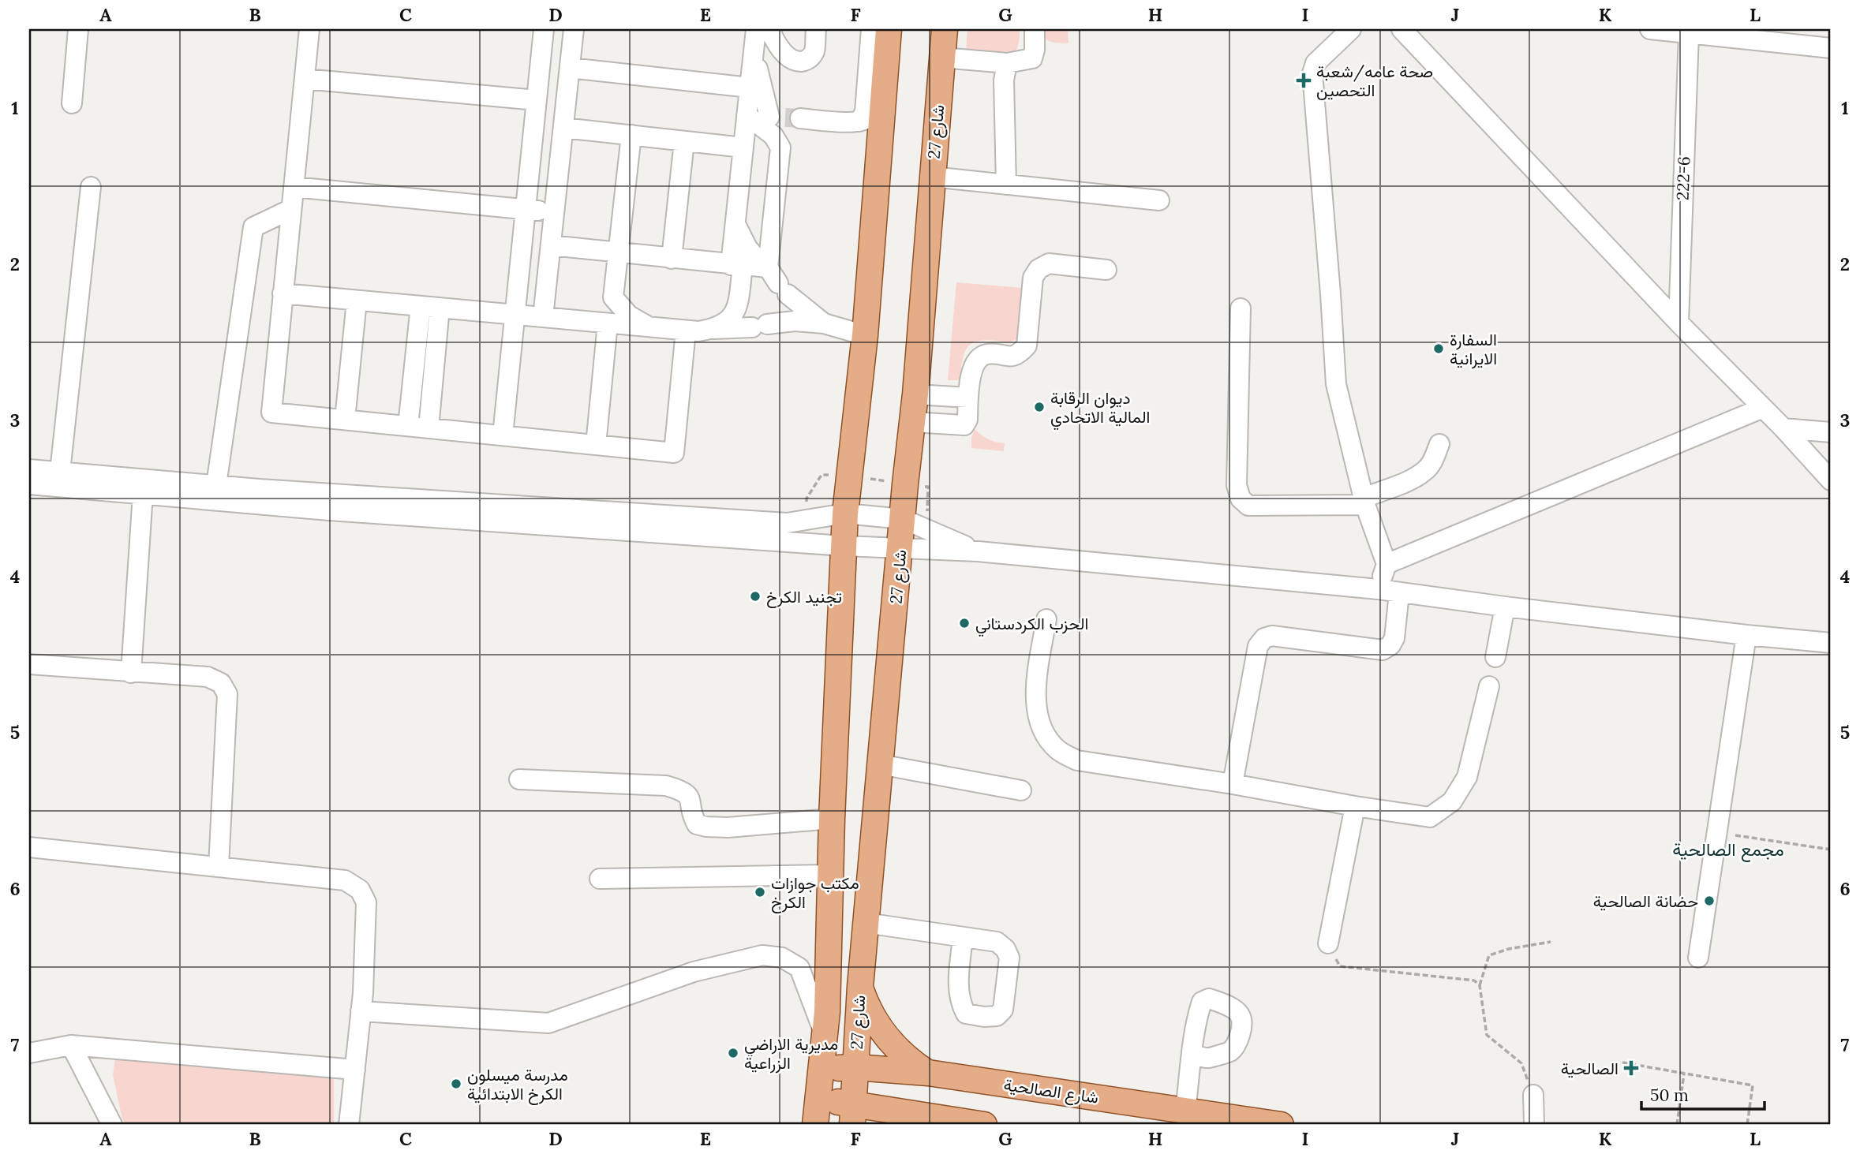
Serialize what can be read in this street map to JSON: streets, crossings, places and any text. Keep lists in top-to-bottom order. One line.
{"streets":{"main road":["شارع 27","شارع الصالحية"],"street":["222-6"]},"crossings":[["شارع 27","شارع الصالحية"]],"districts":["مجمع الصالحية"],"places":{"health":["صحة عامه/شعبة التحصين","الصالحية"],"other":["السفارة الايرانية","ديوان الرقابة المالية الاتحادي","تجنيد الكرخ","الحزب الكردستاني","مكتب جوازات الكرخ","حضانة الصالحية","مديرية الاراضي الزراعية","مدرسة ميسلون الكرخ الابتدائية"]},"scale_bar":"50 m","grid":{"columns":["A","B","C","D","E","F","G","H","I","J","K","L"],"rows":["1","2","3","4","5","6","7"]}}
